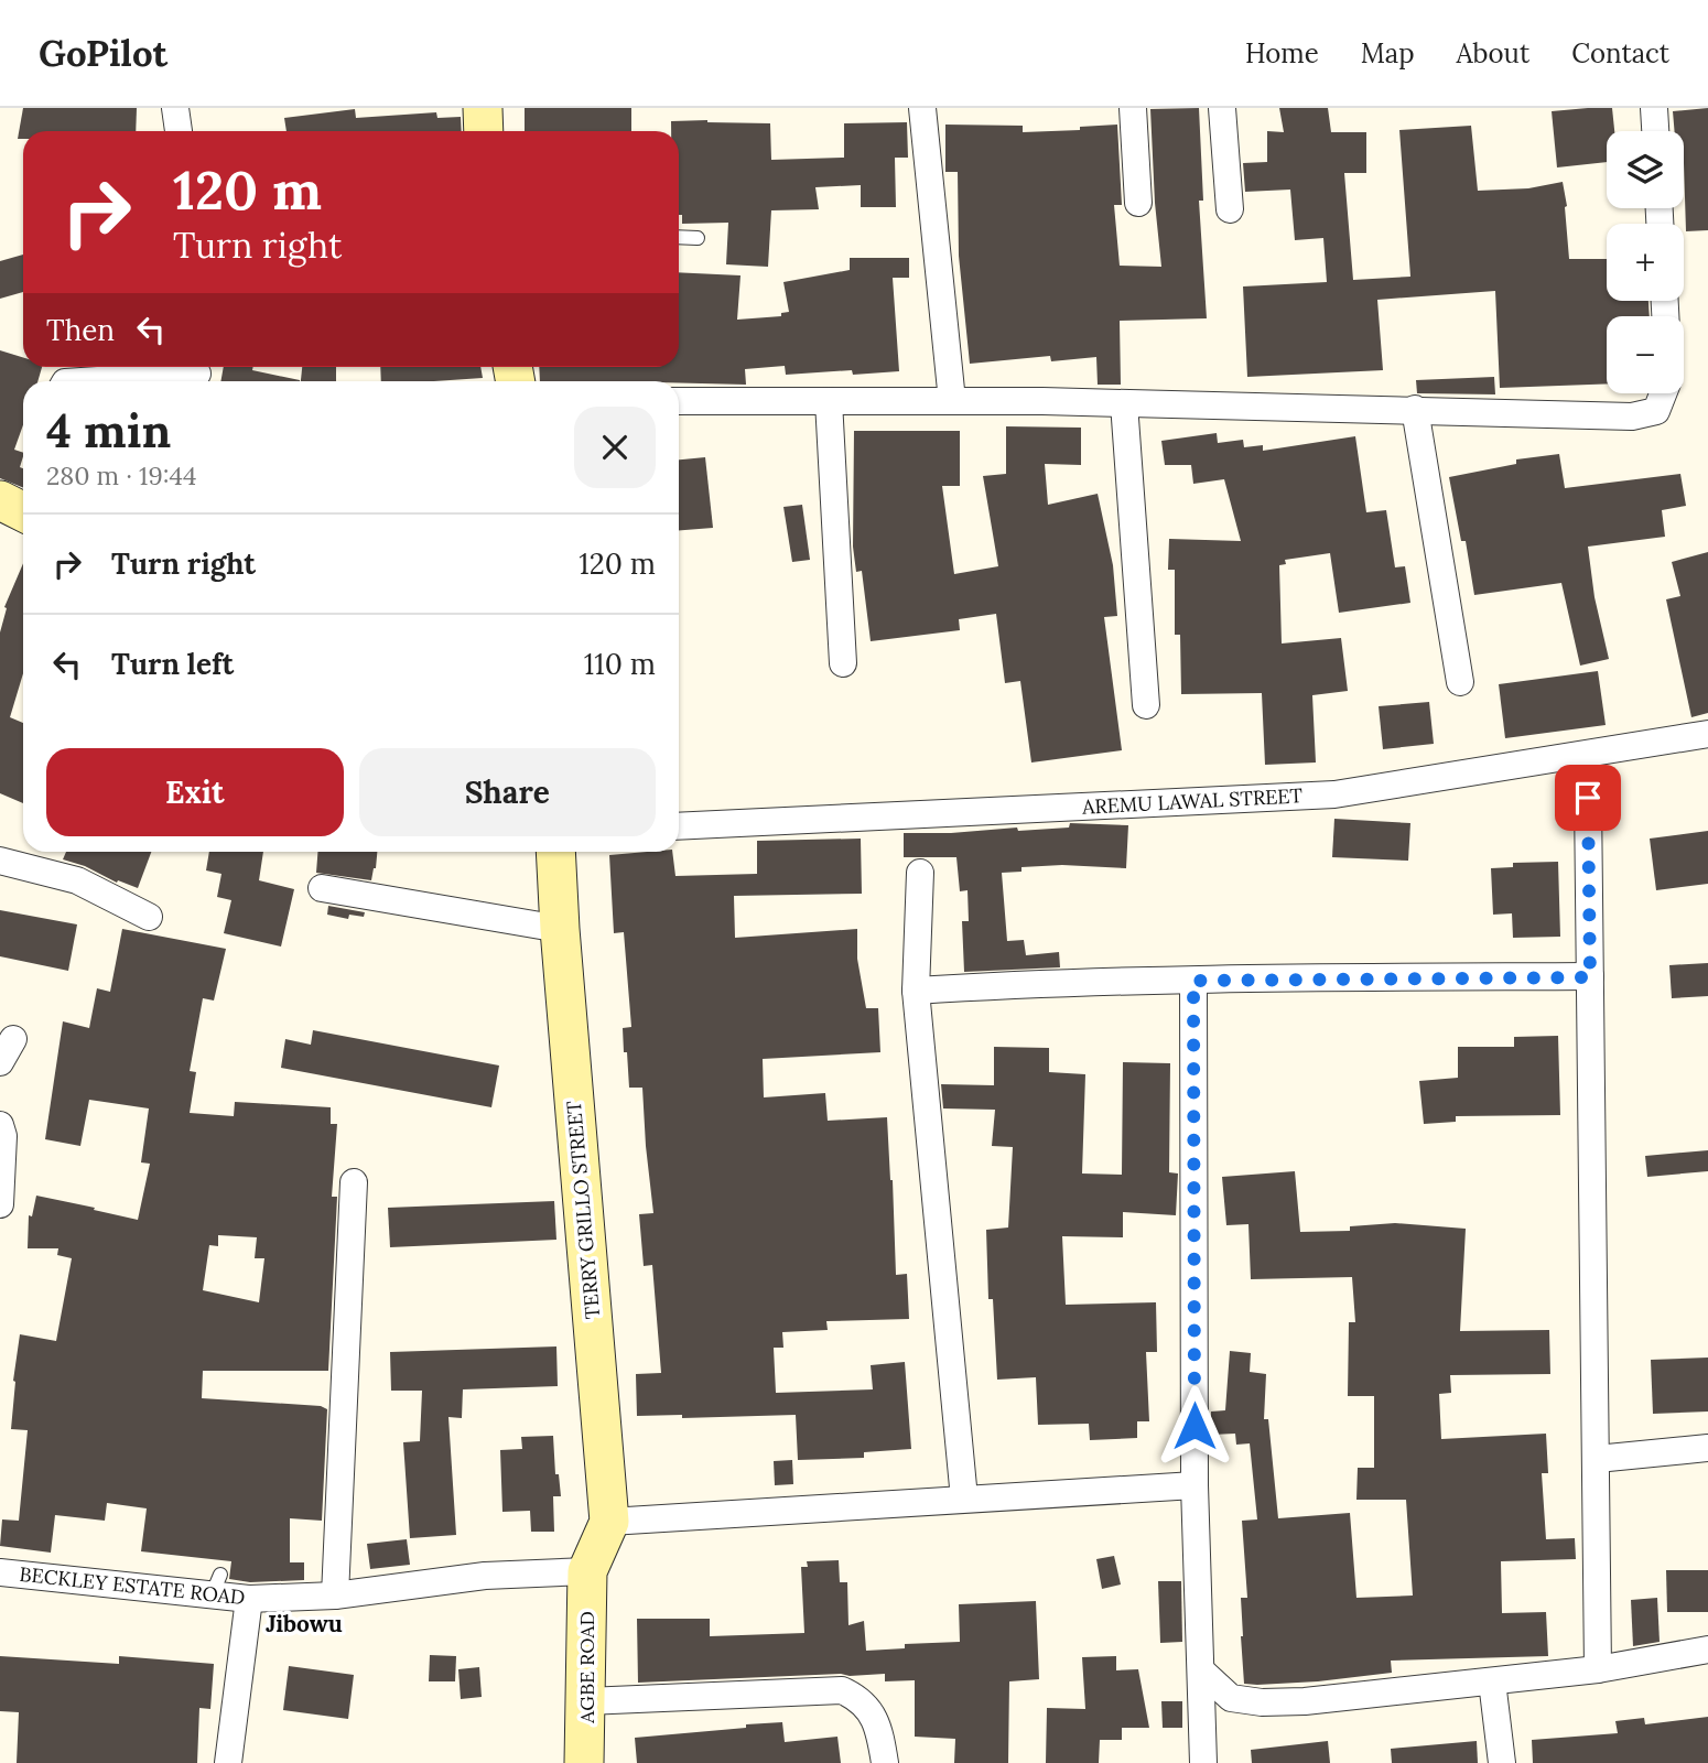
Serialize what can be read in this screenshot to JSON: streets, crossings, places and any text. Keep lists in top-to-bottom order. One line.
{"streets":{"street":["AREMU LAWAL STREET","TERRY GRILLO STREET","BECKLEY ESTATE ROAD","AGBE ROAD"]},"crossings":[["TERRY GRILLO STREET","BECKLEY ESTATE ROAD"],["TERRY GRILLO STREET","AGBE ROAD"],["BECKLEY ESTATE ROAD","AGBE ROAD"]],"districts":["Jibowu"],"page":{"header":"GoPilot","nav":["Home","Map","About","Contact"],"map_buttons":["+","−"],"turn":["120 m","Turn right"],"then":"Then","heading":["4 min","280 m · 19:44"],"list":[{"name":"Turn right","value":"120 m"},{"name":"Turn left","value":"110 m"}],"buttons":["Exit","Share"]}}
